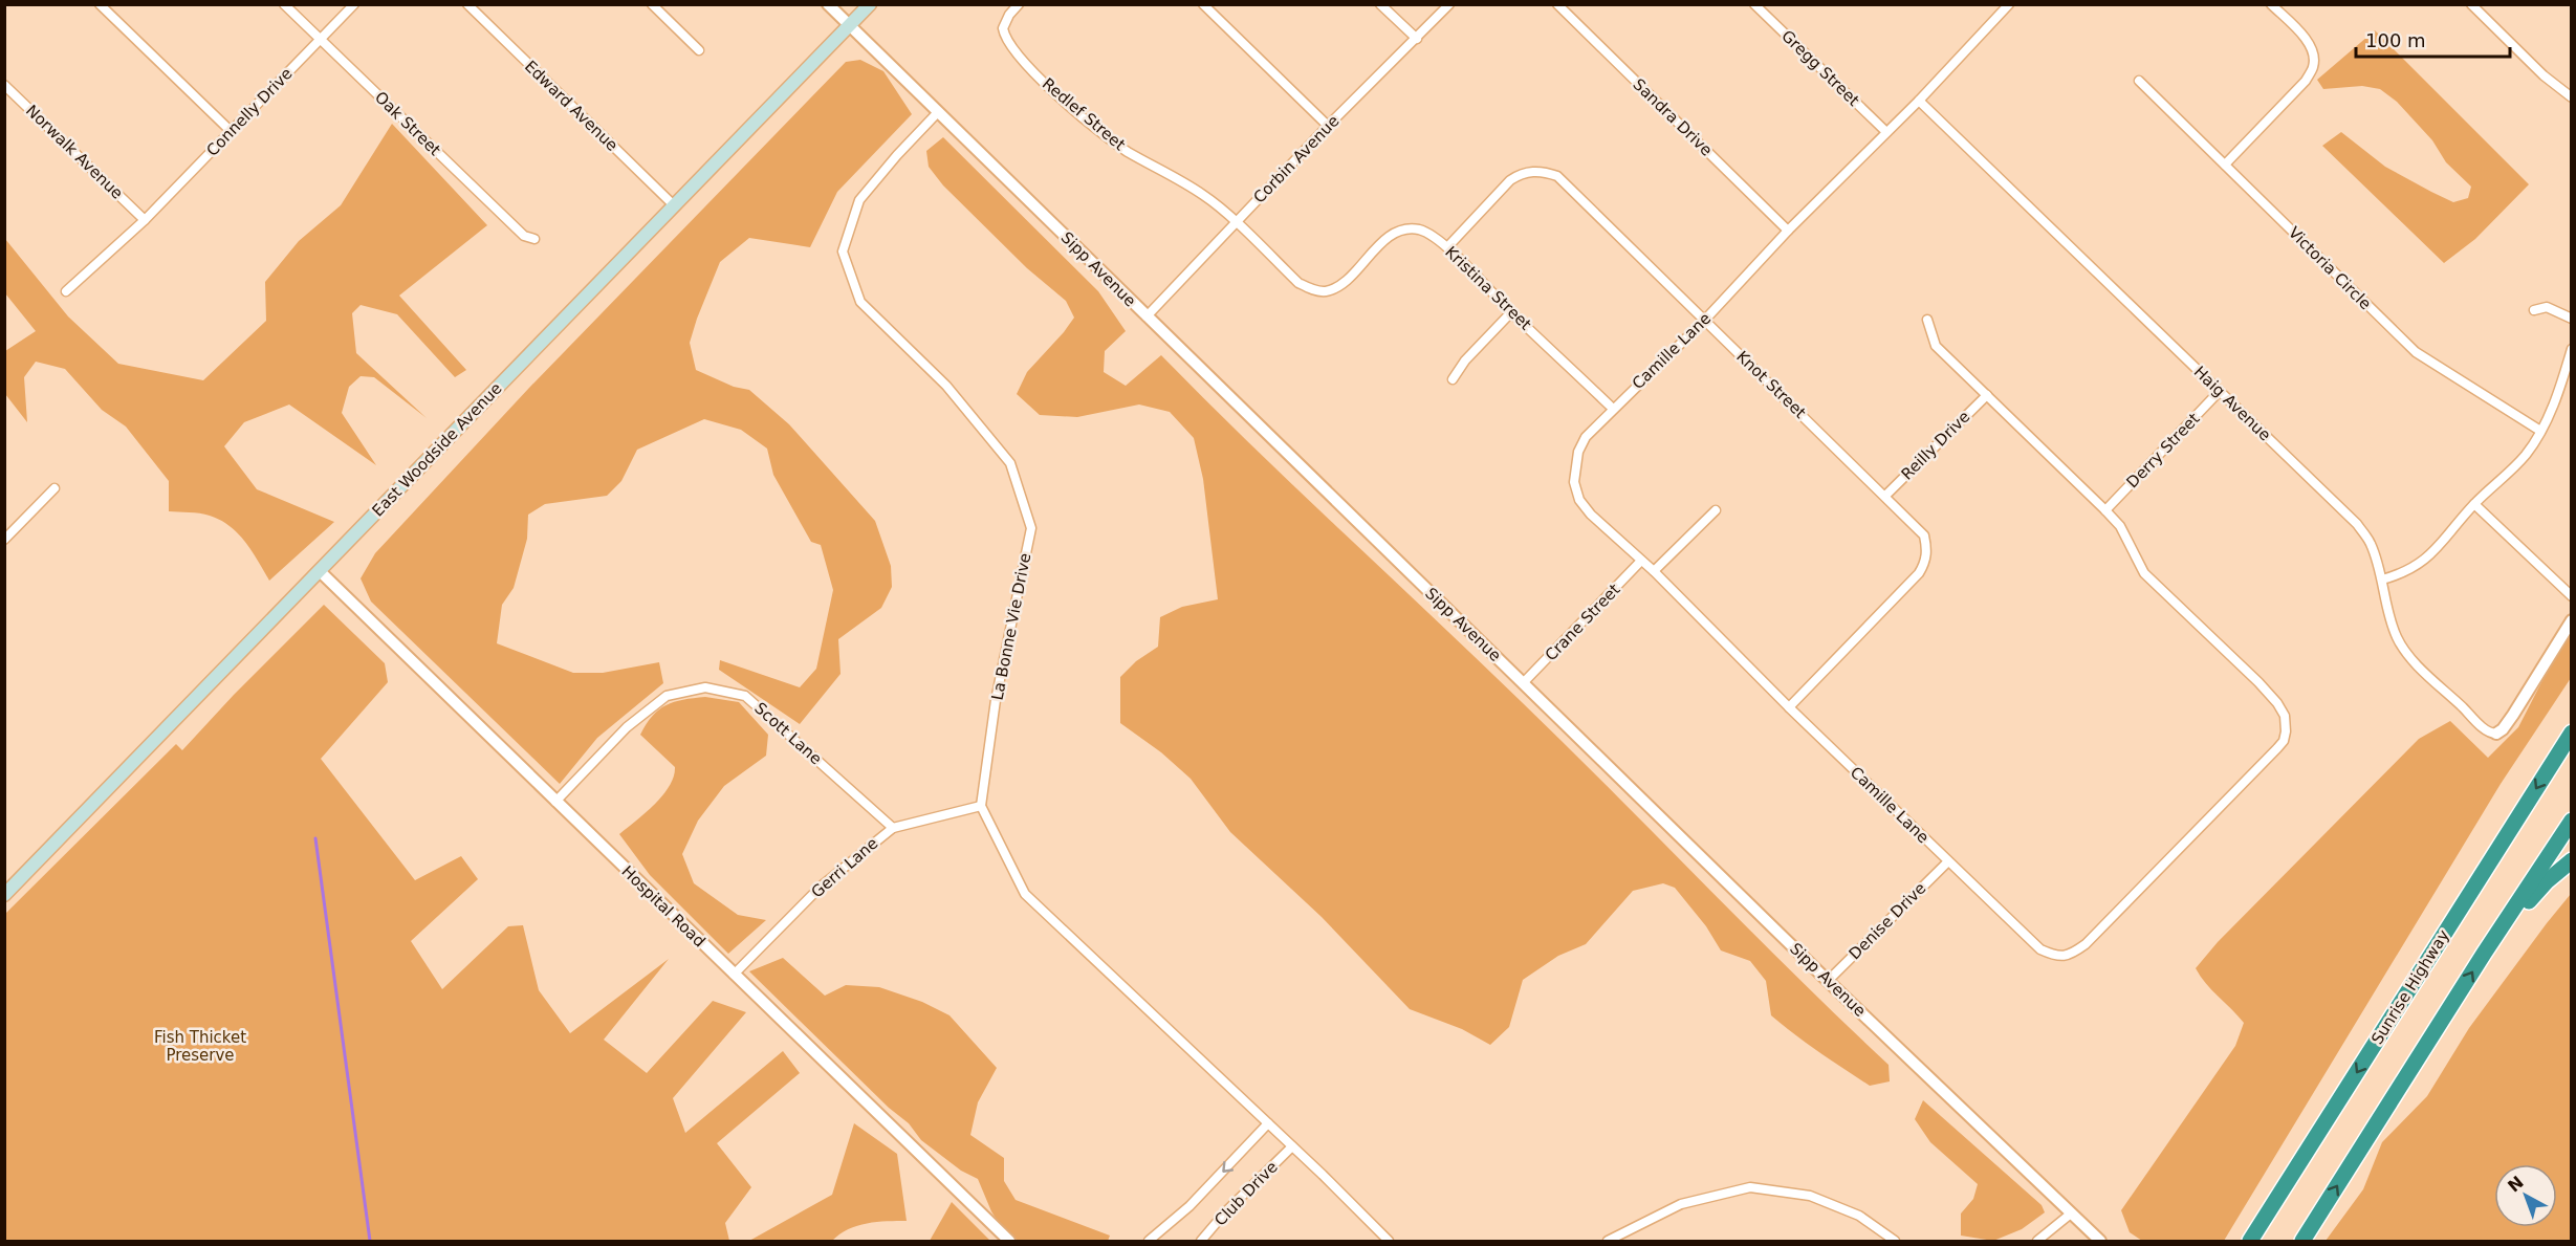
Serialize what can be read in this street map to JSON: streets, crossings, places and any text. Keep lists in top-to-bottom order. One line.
{"streets":{"highway":["Sunrise Highway"],"main road":["East Woodside Avenue"],"street":["Gregg Street","Edward Avenue","Connelly Drive","Redlef Street","Sandra Drive","Oak Street","Norwalk Avenue","Corbin Avenue","Victoria Circle","Sipp Avenue","Kristina Street","Camille Lane","Knot Street","Haig Avenue","Reilly Drive","Derry Street","Crane Street","La Bonne Vie Drive","Scott Lane","Gerri Lane","Hospital Road","Denise Drive","Club Drive"]},"crossings":[["Gregg Street","Camille Lane"],["Edward Avenue","East Woodside Avenue"],["Connelly Drive","Oak Street"],["Connelly Drive","Norwalk Avenue"],["Redlef Street","Corbin Avenue"],["Redlef Street","Kristina Street"],["Sandra Drive","Camille Lane"],["Corbin Avenue","Sipp Avenue"],["Corbin Avenue","Kristina Street"],["Sipp Avenue","East Woodside Avenue"],["Sipp Avenue","Crane Street"],["Sipp Avenue","La Bonne Vie Drive"],["Sipp Avenue","Denise Drive"],["Kristina Street","Camille Lane"],["Kristina Street","Knot Street"],["Camille Lane","Knot Street"],["Camille Lane","Haig Avenue"],["Camille Lane","Reilly Drive"],["Camille Lane","Derry Street"],["Camille Lane","Crane Street"],["Camille Lane","Denise Drive"],["Knot Street","Reilly Drive"],["Haig Avenue","Derry Street"],["East Woodside Avenue","Hospital Road"],["La Bonne Vie Drive","Gerri Lane"],["Scott Lane","Gerri Lane"],["Scott Lane","Hospital Road"],["Gerri Lane","Hospital Road"]],"parks":["Fish Thicket Preserve"],"scale_bar":"100 m","north":"top left"}
